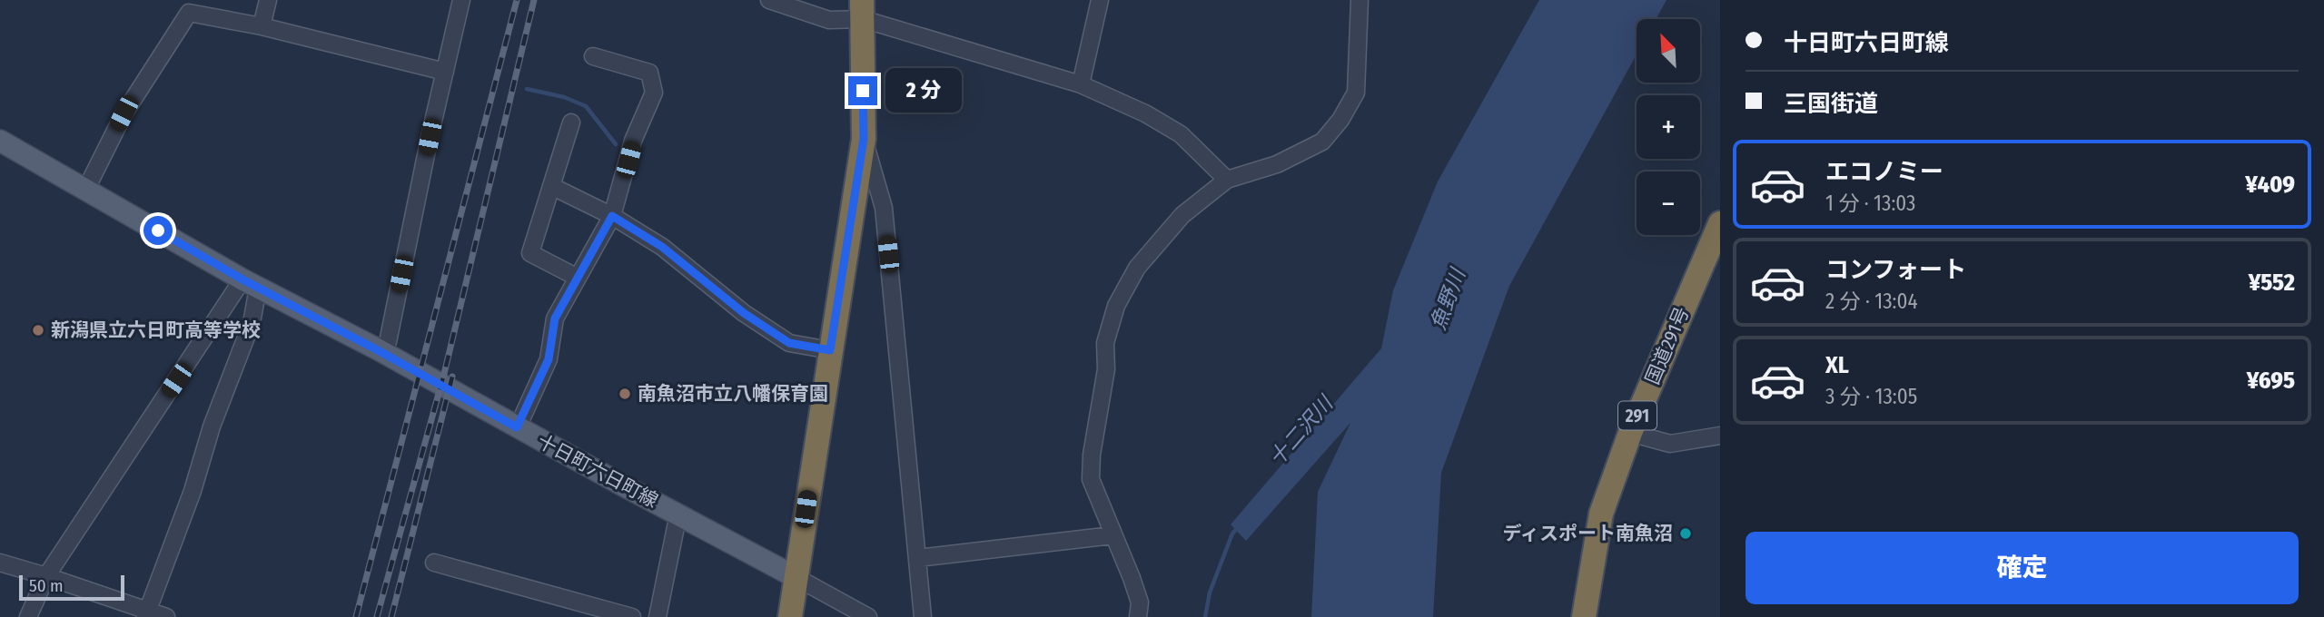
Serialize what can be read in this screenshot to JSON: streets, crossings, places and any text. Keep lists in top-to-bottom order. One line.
{"streets":{"highway":["国道291号","291"],"main road":["十日町六日町線"]},"water":["魚野川","十二沢川"],"places":["新潟県立六日町高等学校","南魚沼市立八幡保育園","ディスポート南魚沼"],"scale_bar":"50 m","north":"top left","page":{"banner":["十日町六日町線","三国街道"],"map_buttons":["+","−"],"bubble":"2 分","list":[{"name":"エコノミー","note":"1 分 · 13:03","value":"¥409"},{"name":"コンフォート","note":"2 分 · 13:04","value":"¥552"},{"name":"XL","note":"3 分 · 13:05","value":"¥695"}],"buttons":"確定","scale":"50 m"}}
